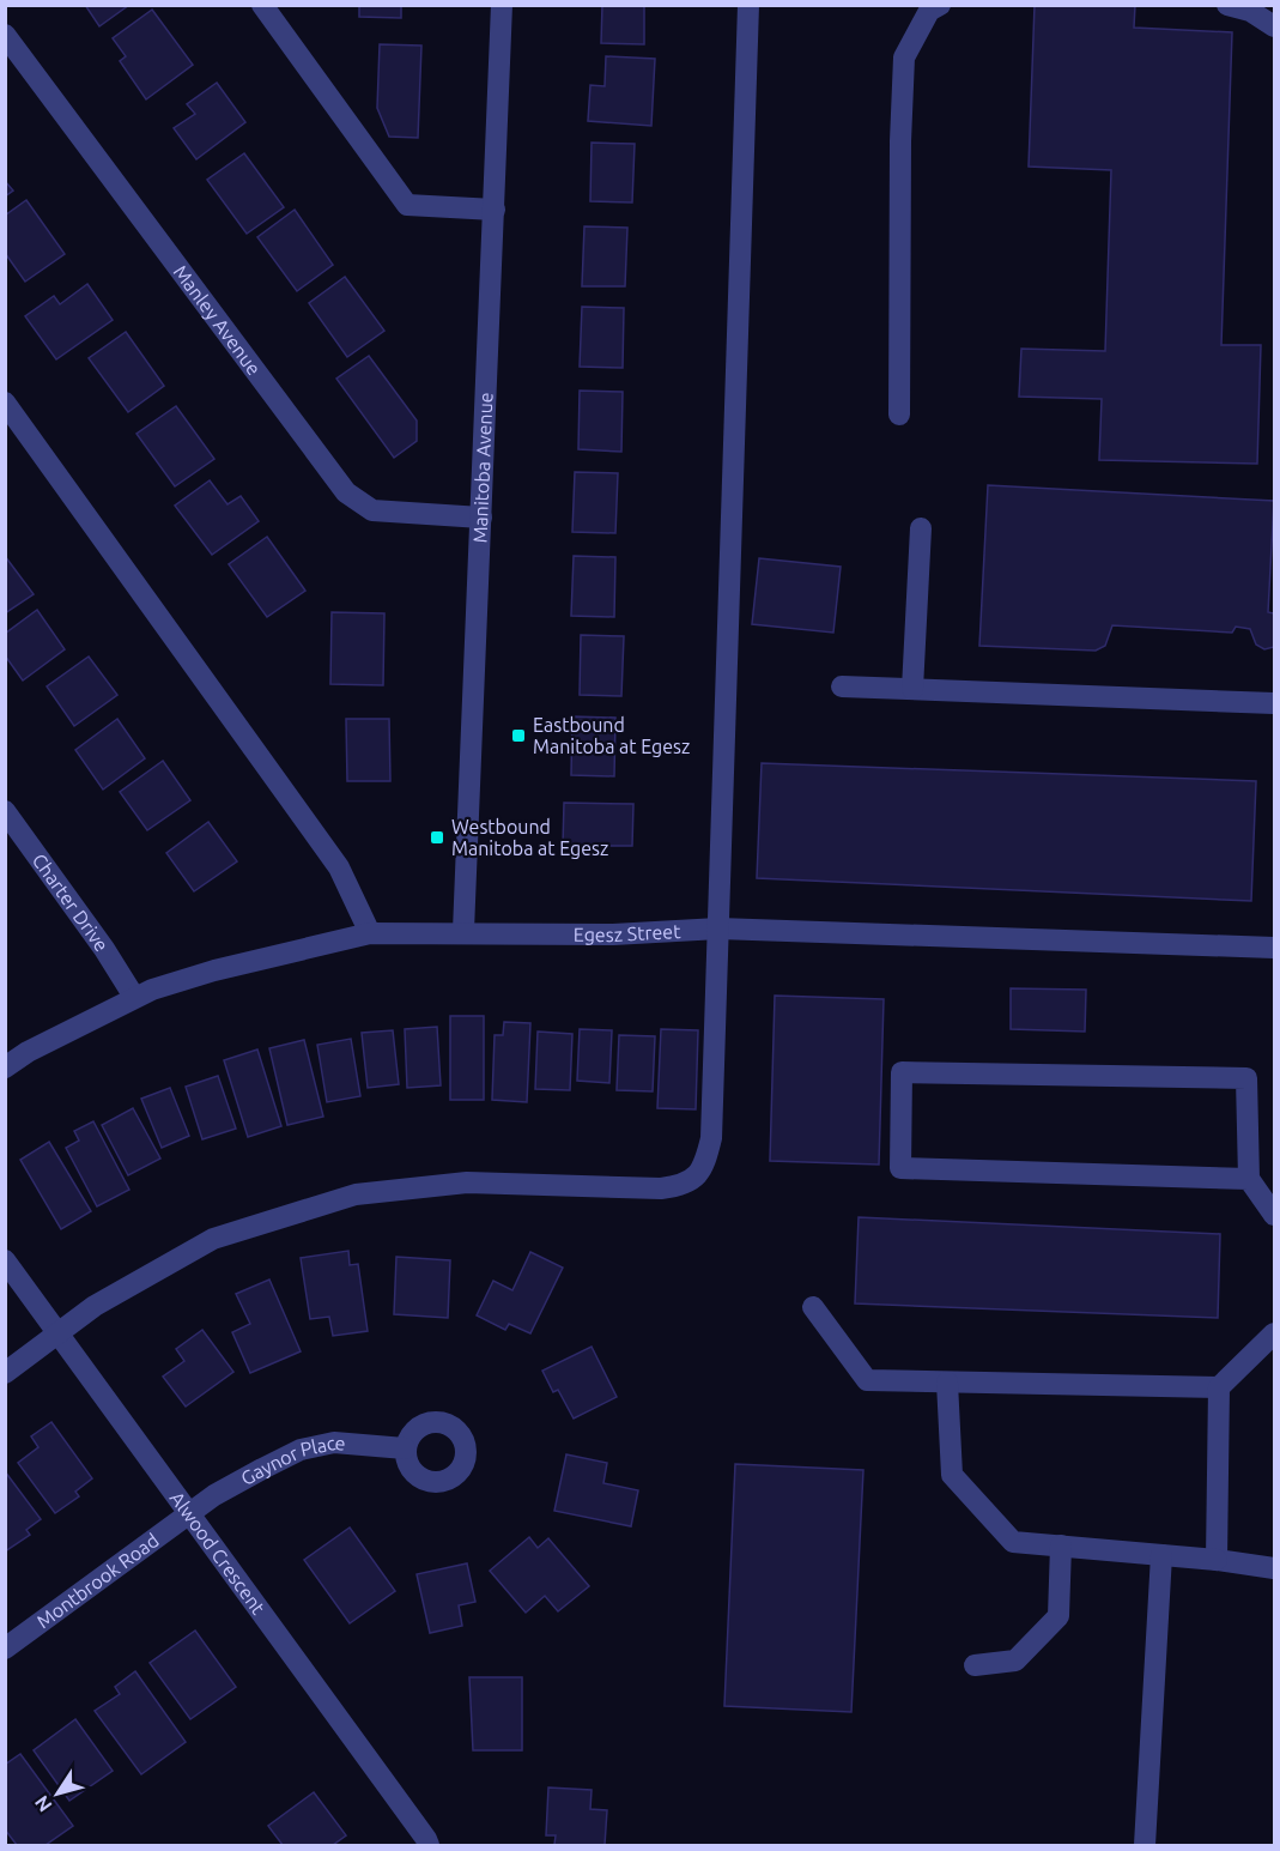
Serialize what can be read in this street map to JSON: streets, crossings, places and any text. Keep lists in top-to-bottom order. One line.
{"streets":{"street":["Manley Avenue","Manitoba Avenue","Charter Drive","Egesz Street","Gaynor Place","Alwood Crescent","Montbrook Road"]},"crossings":[["Manley Avenue","Manitoba Avenue"],["Manitoba Avenue","Egesz Street"],["Charter Drive","Egesz Street"],["Gaynor Place","Alwood Crescent"],["Gaynor Place","Montbrook Road"],["Alwood Crescent","Montbrook Road"]],"places":{"transit":["Eastbound Manitoba at Egesz","Westbound Manitoba at Egesz"]},"north":"bottom left"}
